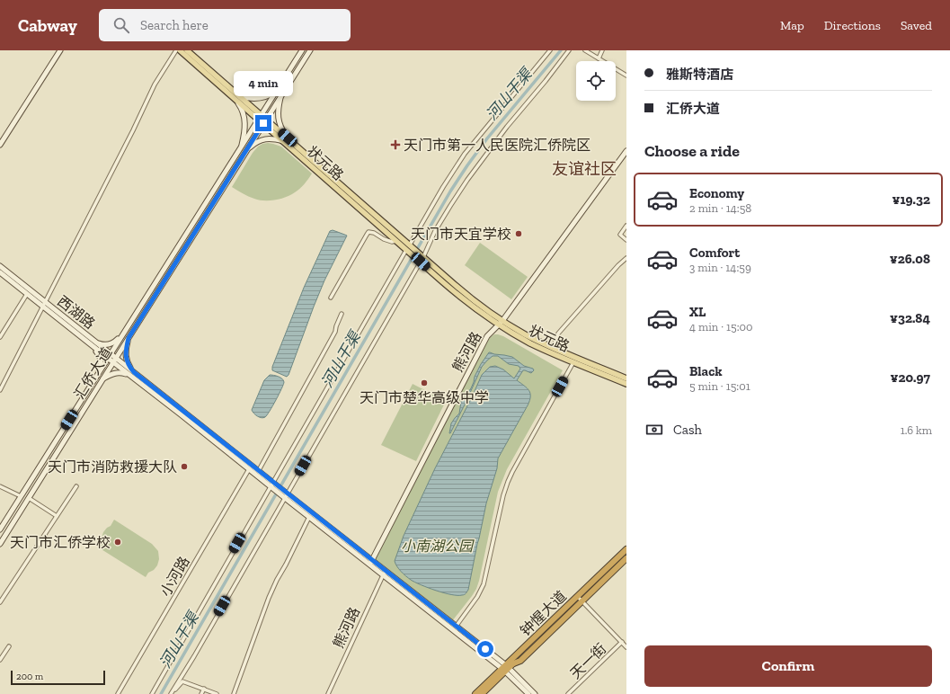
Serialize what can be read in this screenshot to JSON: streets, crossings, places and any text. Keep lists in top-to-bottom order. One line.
{"streets":{"highway":["钟惺大道"],"main road":["状元路","西湖路","熊河路","汇侨大道"],"street":["小河路","天一街"]},"crossings":[["状元路","熊河路"],["状元路","汇侨大道"],["西湖路","汇侨大道"],["西湖路","小河路"]],"districts":["友谊社区"],"water":["河山干渠"],"parks":["小南湖公园"],"places":{"health":["天门市第一人民医院汇侨院区"],"other":["天门市天宜学校","天门市楚华高级中学","天门市消防救援大队","天门市汇侨学校"]},"scale_bar":"200 m","page":{"header":"Cabway","search":"Search here","nav":["Map","Directions","Saved"],"banner":["雅斯特酒店","汇侨大道"],"bubble":"4 min","heading":"Choose a ride","list":[{"name":"Economy","note":"2 min · 14:58","value":"¥19.32"},{"name":"Comfort","note":"3 min · 14:59","value":"¥26.08"},{"name":"XL","note":"4 min · 15:00","value":"¥32.84"},{"name":"Black","note":"5 min · 15:01","value":"¥20.97"}],"pay":["Cash","1.6 km"],"buttons":"Confirm","scale":"200 m"}}
